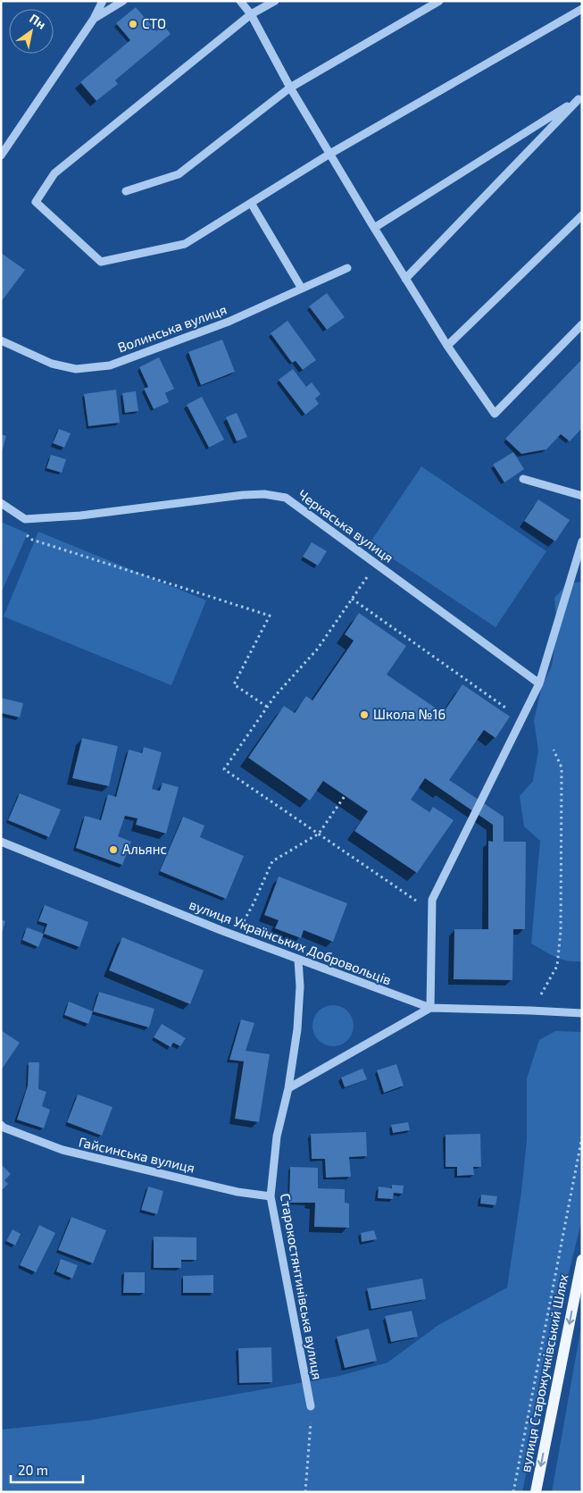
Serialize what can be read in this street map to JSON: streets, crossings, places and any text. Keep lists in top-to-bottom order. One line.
{"streets":{"main road":["вулиця Старожучківський Шлях"],"street":["Волинська вулиця","Черкаська вулиця","вулиця Українських Добровольців","Гайсинська вулиця","Старокостянтинівська вулиця"]},"crossings":[["вулиця Українських Добровольців","Старокостянтинівська вулиця"],["Гайсинська вулиця","Старокостянтинівська вулиця"]],"one_way":["вулиця Старожучківський Шлях"],"places":["СТО","Школа №16","Альянс"],"scale_bar":"20 m","north":"top right"}
